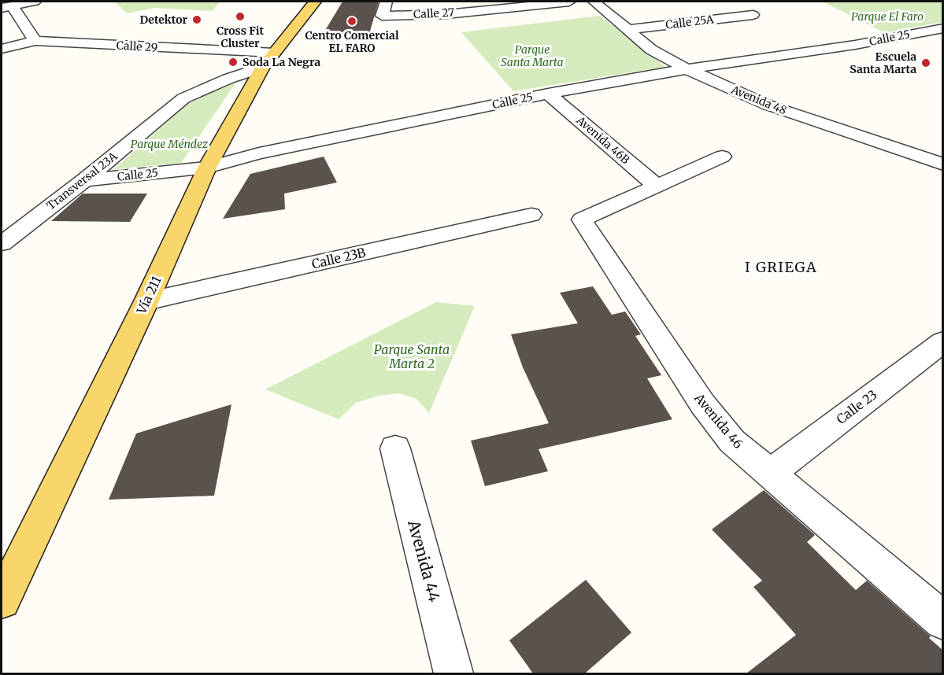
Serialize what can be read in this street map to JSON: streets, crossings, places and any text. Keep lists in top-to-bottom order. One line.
{"streets":{"main road":["Vía 211"],"street":["Calle 27","Calle 25A","Calle 25","Calle 29","Avenida 48","Avenida 46B","Transversal 23A","Calle 23B","Calle 23","Avenida 46","Avenida 44"]},"crossings":[["Calle 25A","Avenida 48"],["Calle 25","Avenida 48"],["Calle 25","Avenida 46B"],["Calle 25","Transversal 23A"],["Calle 25","Vía 211"],["Calle 29","Transversal 23A"],["Calle 29","Vía 211"],["Avenida 46B","Avenida 46"],["Transversal 23A","Vía 211"],["Calle 23B","Vía 211"],["Calle 23","Avenida 46"]],"districts":["I GRIEGA"],"parks":["Parque El Faro","Parque Santa Marta","Parque Méndez","Parque Santa Marta 2"],"places":["Cross Fit Cluster","Detektor","Centro Comercial EL FARO","Soda La Negra","Escuela Santa Marta"]}
